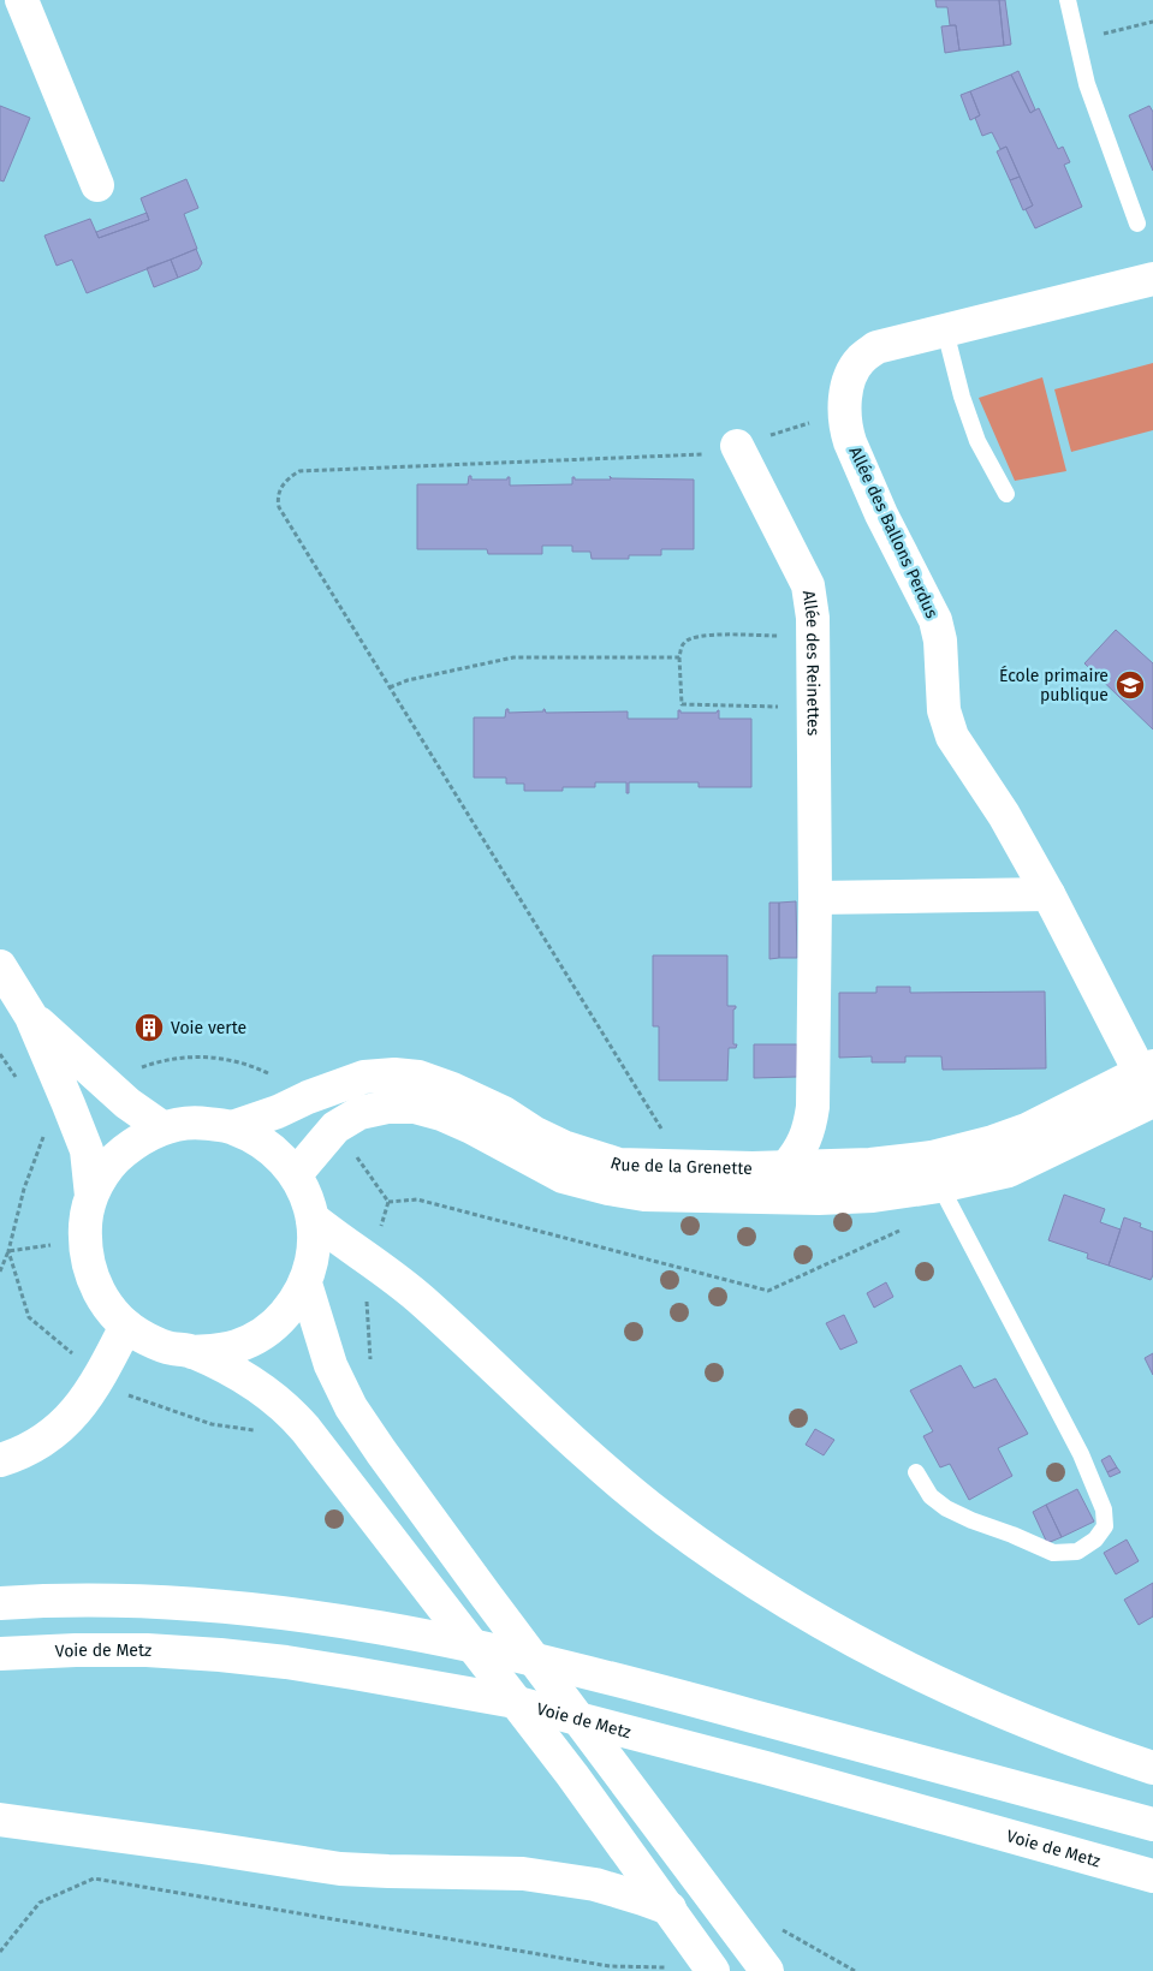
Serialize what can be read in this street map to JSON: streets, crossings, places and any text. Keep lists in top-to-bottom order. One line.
{"streets":{"main road":["Allée des Ballons Perdus","Allée des Reinettes","Rue de la Grenette","Voie de Metz"]},"crossings":[["Allée des Ballons Perdus","Rue de la Grenette"],["Allée des Reinettes","Rue de la Grenette"]],"places":{"school or university":["École primaire publique"],"building":["Voie verte"]}}
